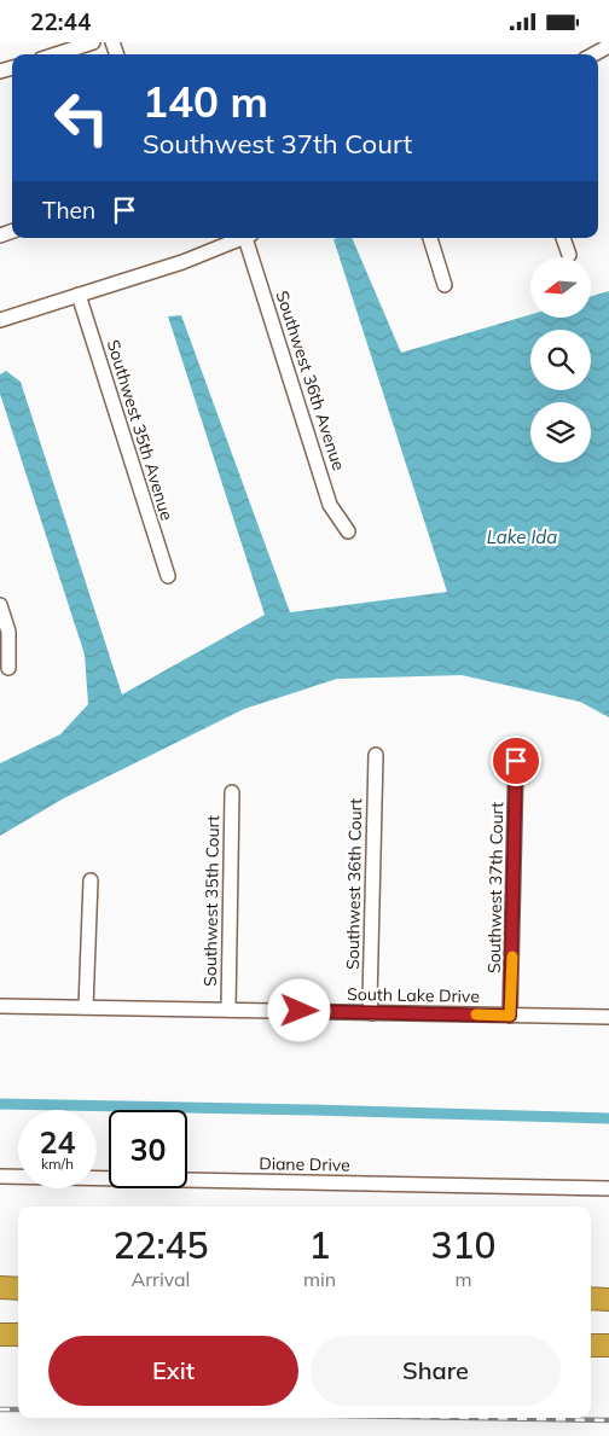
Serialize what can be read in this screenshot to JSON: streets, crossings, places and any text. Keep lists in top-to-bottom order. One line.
{"streets":{"street":["Southwest 36th Avenue","Southwest 35th Avenue","Southwest 36th Court","Southwest 37th Court","Southwest 35th Court","South Lake Drive","Diane Drive"]},"crossings":[["Southwest 36th Court","South Lake Drive"],["Southwest 37th Court","South Lake Drive"],["Southwest 35th Court","South Lake Drive"]],"water":["Lake Ida"],"north":"left","page":{"status":"22:44","turn":["140 m","Southwest 37th Court"],"then":"Then","speed":"24 km/h","limit":"30","eta":["22:45","Arrival","1","min","310","m"],"buttons":["Exit","Share"]}}
